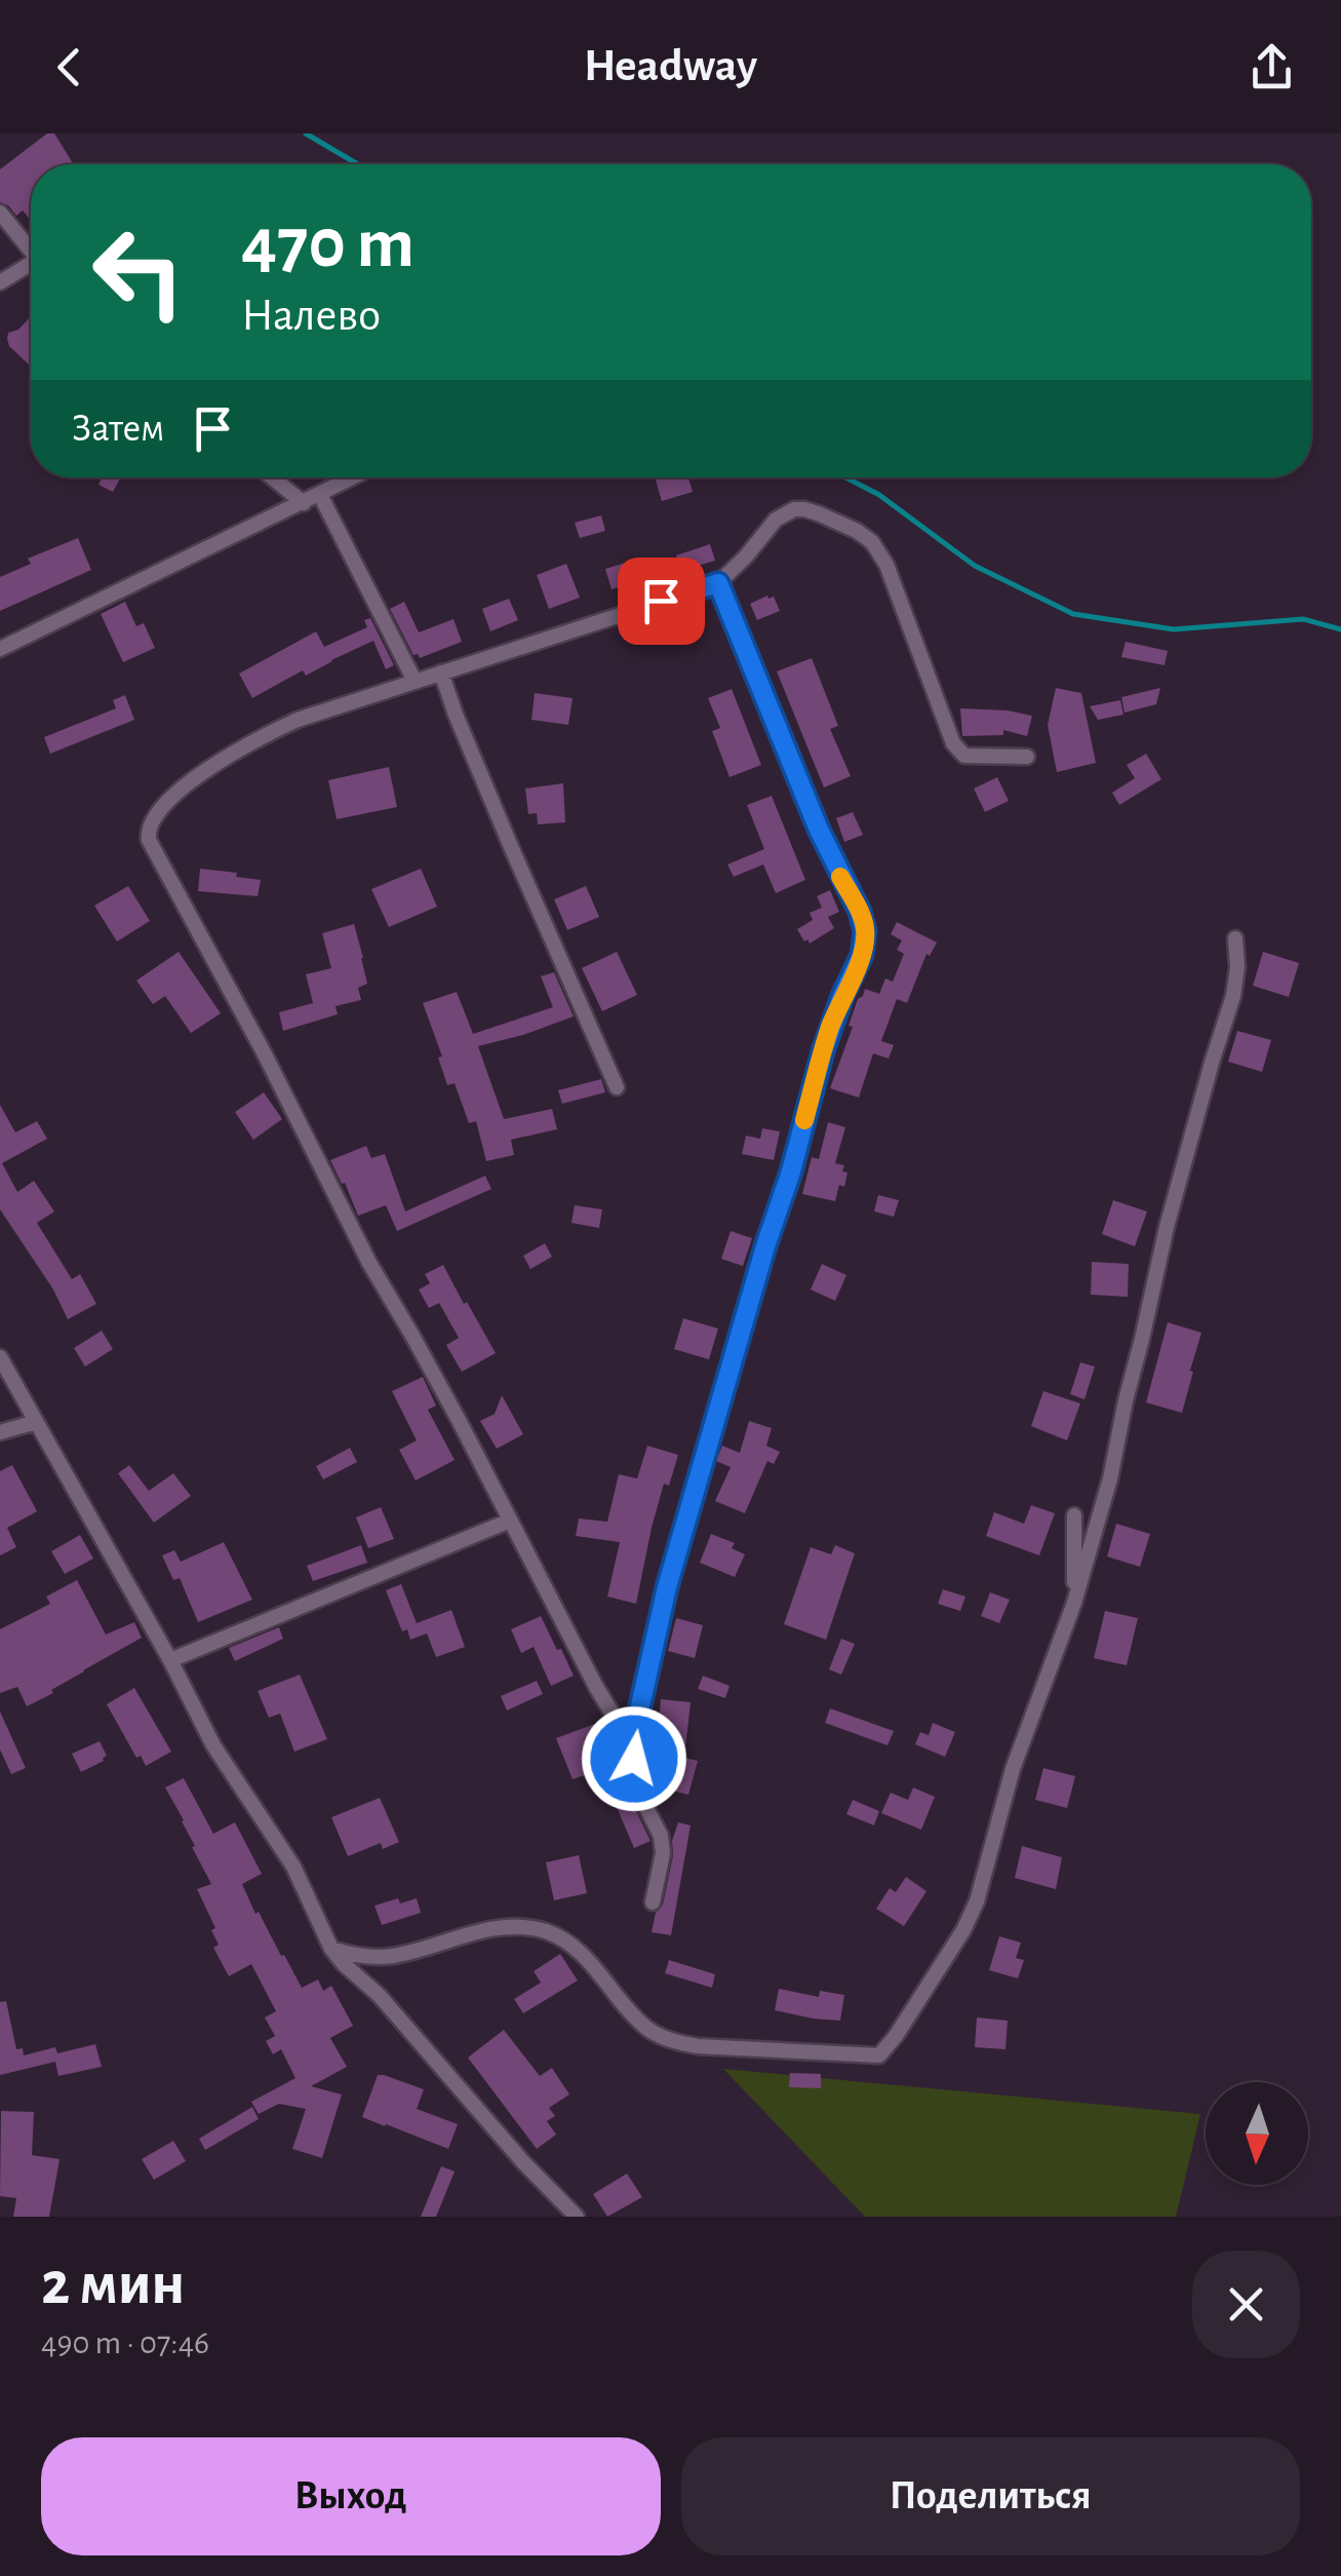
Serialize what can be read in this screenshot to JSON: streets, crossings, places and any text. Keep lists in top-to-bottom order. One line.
{"north":"bottom","page":{"header":"Headway","turn":["470 m","Налево"],"then":"Затем","heading":["2 мин","490 m · 07:46"],"buttons":["Выход","Поделиться"]}}
